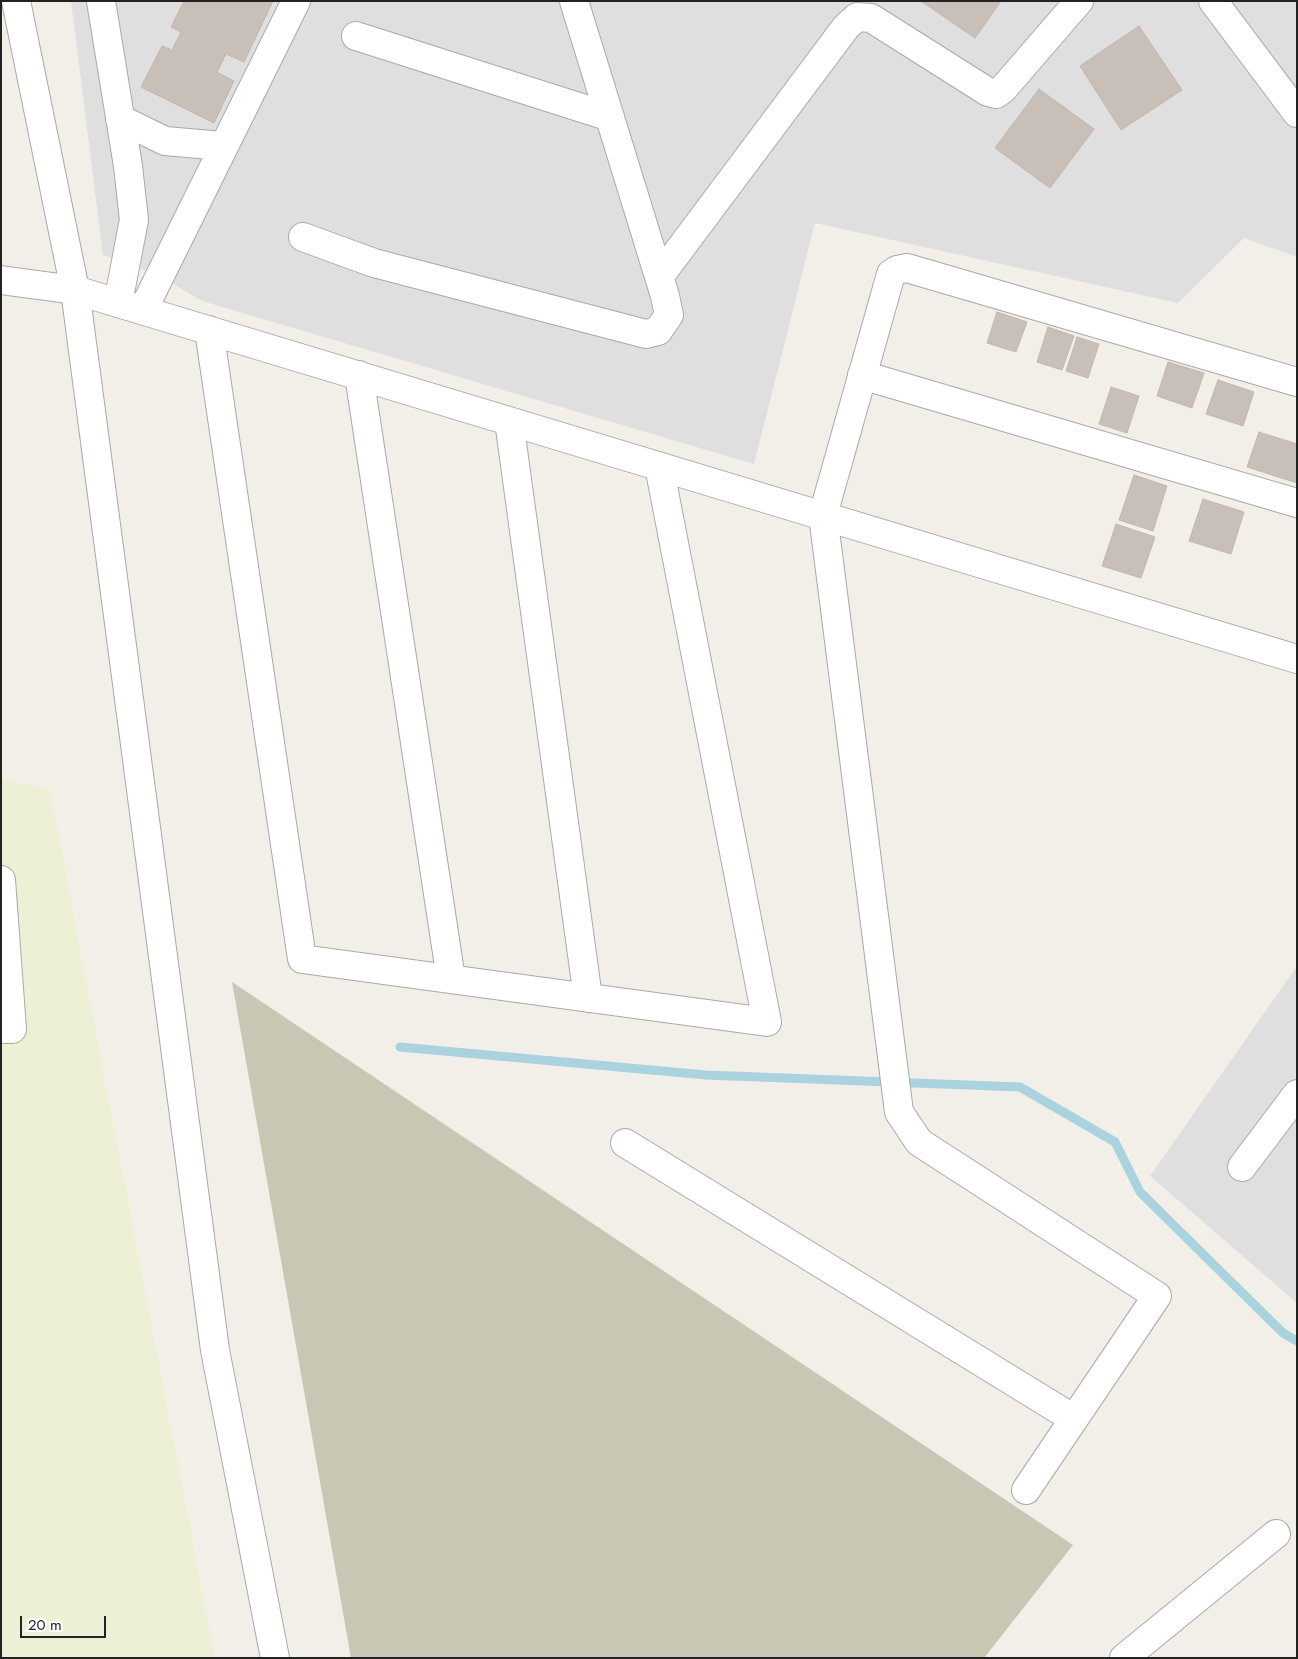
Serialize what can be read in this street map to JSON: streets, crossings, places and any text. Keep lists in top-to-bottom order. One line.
{"scale_bar":"20 m"}
